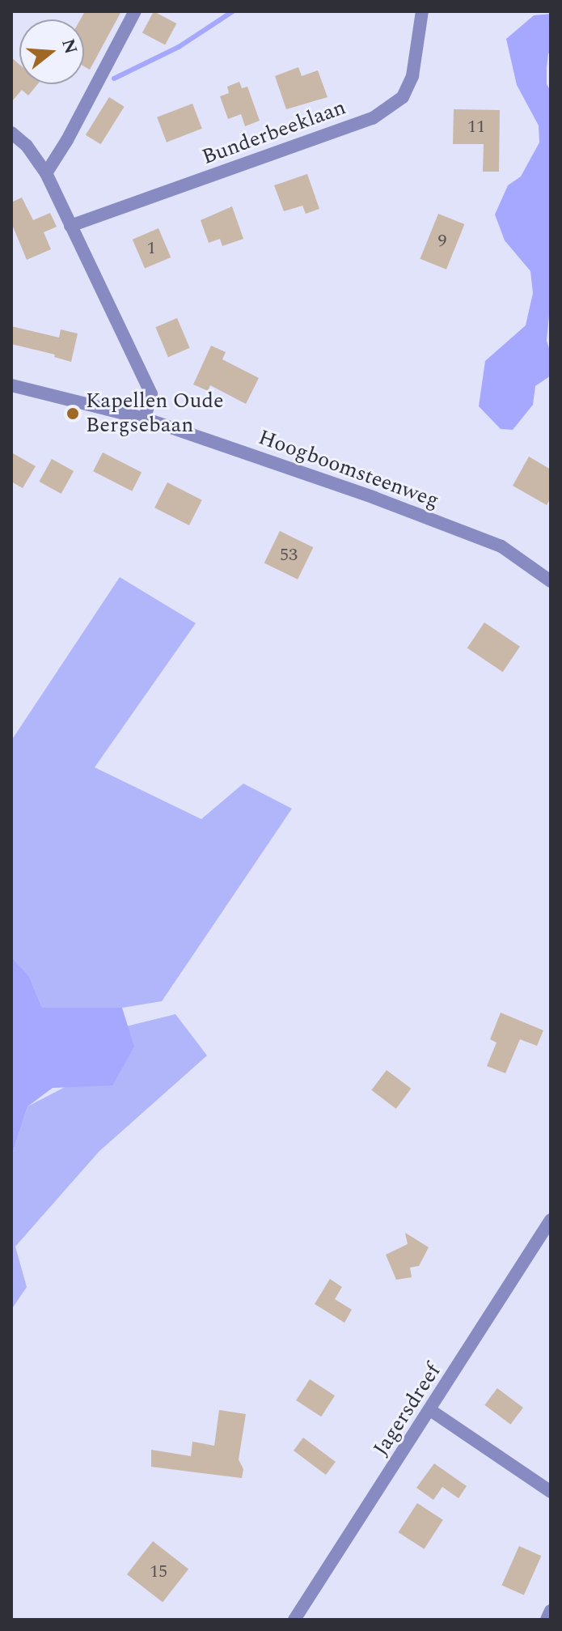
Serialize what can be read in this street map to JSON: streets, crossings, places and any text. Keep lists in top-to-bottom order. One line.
{"streets":{"street":["Bunderbeeklaan","Hoogboomsteenweg","Jagersdreef"]},"places":["Kapellen Oude Bergsebaan"],"house_numbers":["11","9","1","53","15"],"north":"right"}
